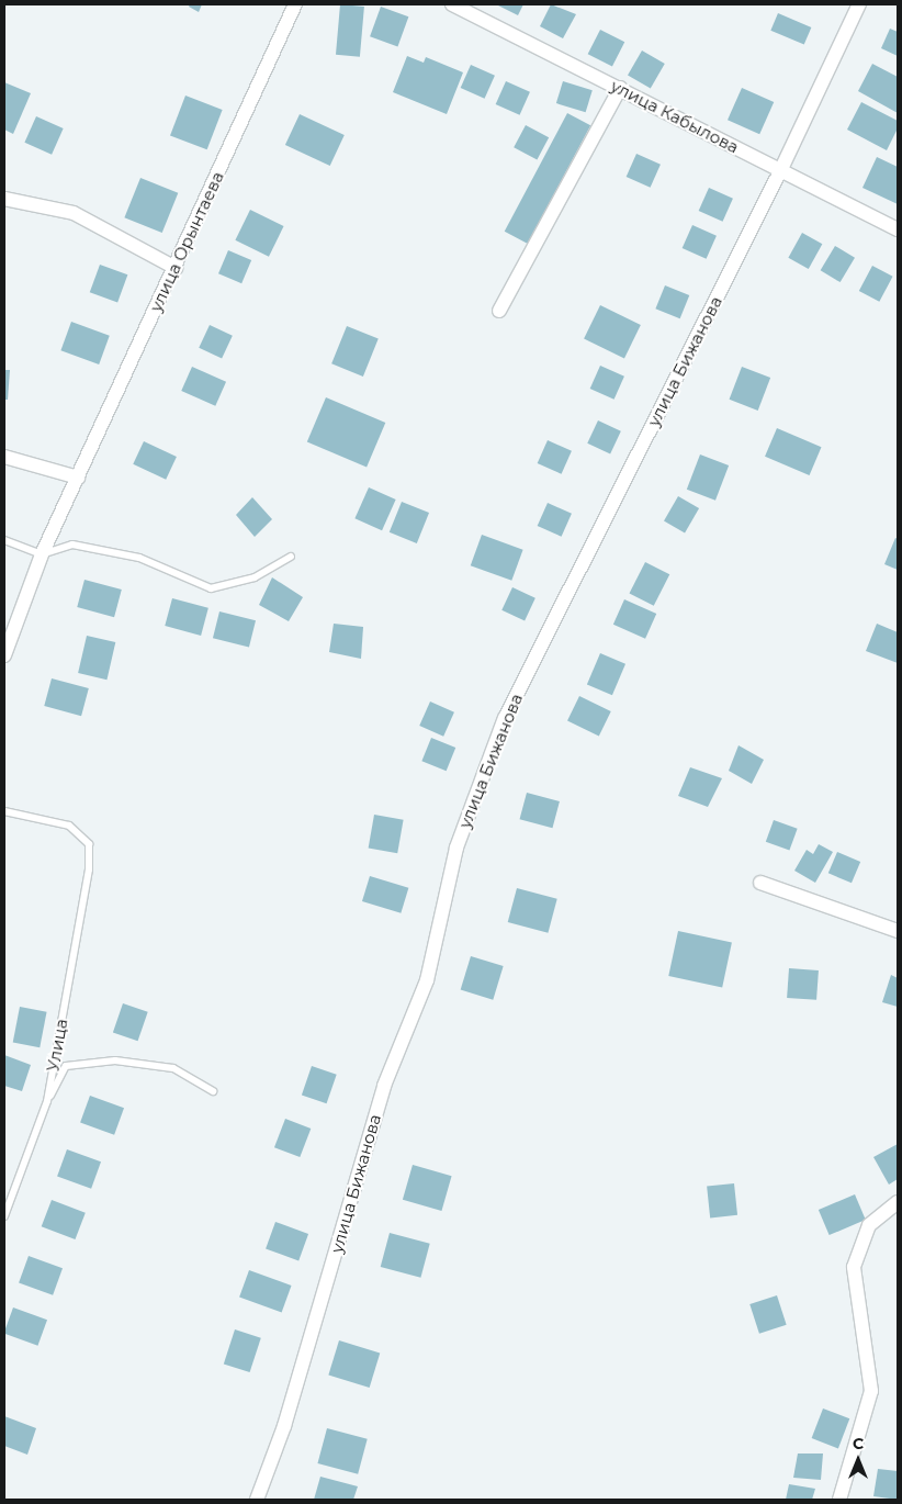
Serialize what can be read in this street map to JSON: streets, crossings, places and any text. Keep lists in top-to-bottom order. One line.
{"streets":{"street":["улица Кабылова","улица Орынтаева","улица Бижанова"],"lane":["Улица"]},"crossings":[["улица Кабылова","улица Бижанова"]],"north":"top"}
